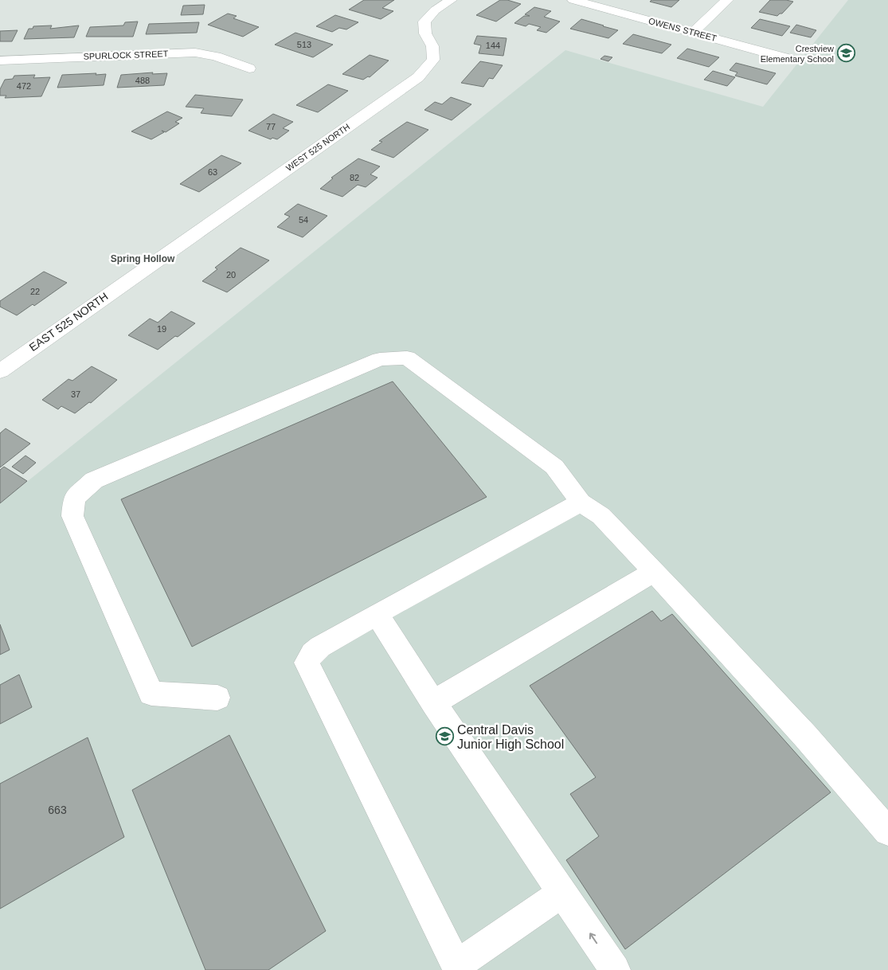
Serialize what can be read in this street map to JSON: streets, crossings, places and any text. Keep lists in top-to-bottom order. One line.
{"streets":{"street":["OWENS STREET","SPURLOCK STREET","WEST 525 NORTH","EAST 525 NORTH"]},"crossings":[["WEST 525 NORTH","EAST 525 NORTH"]],"districts":["Spring Hollow"],"places":{"school or university":["Crestview Elementary School","Central Davis Junior High School"]},"house_numbers":["513","144","488","472","77","63","82","54","20","22","19","37","663"]}
